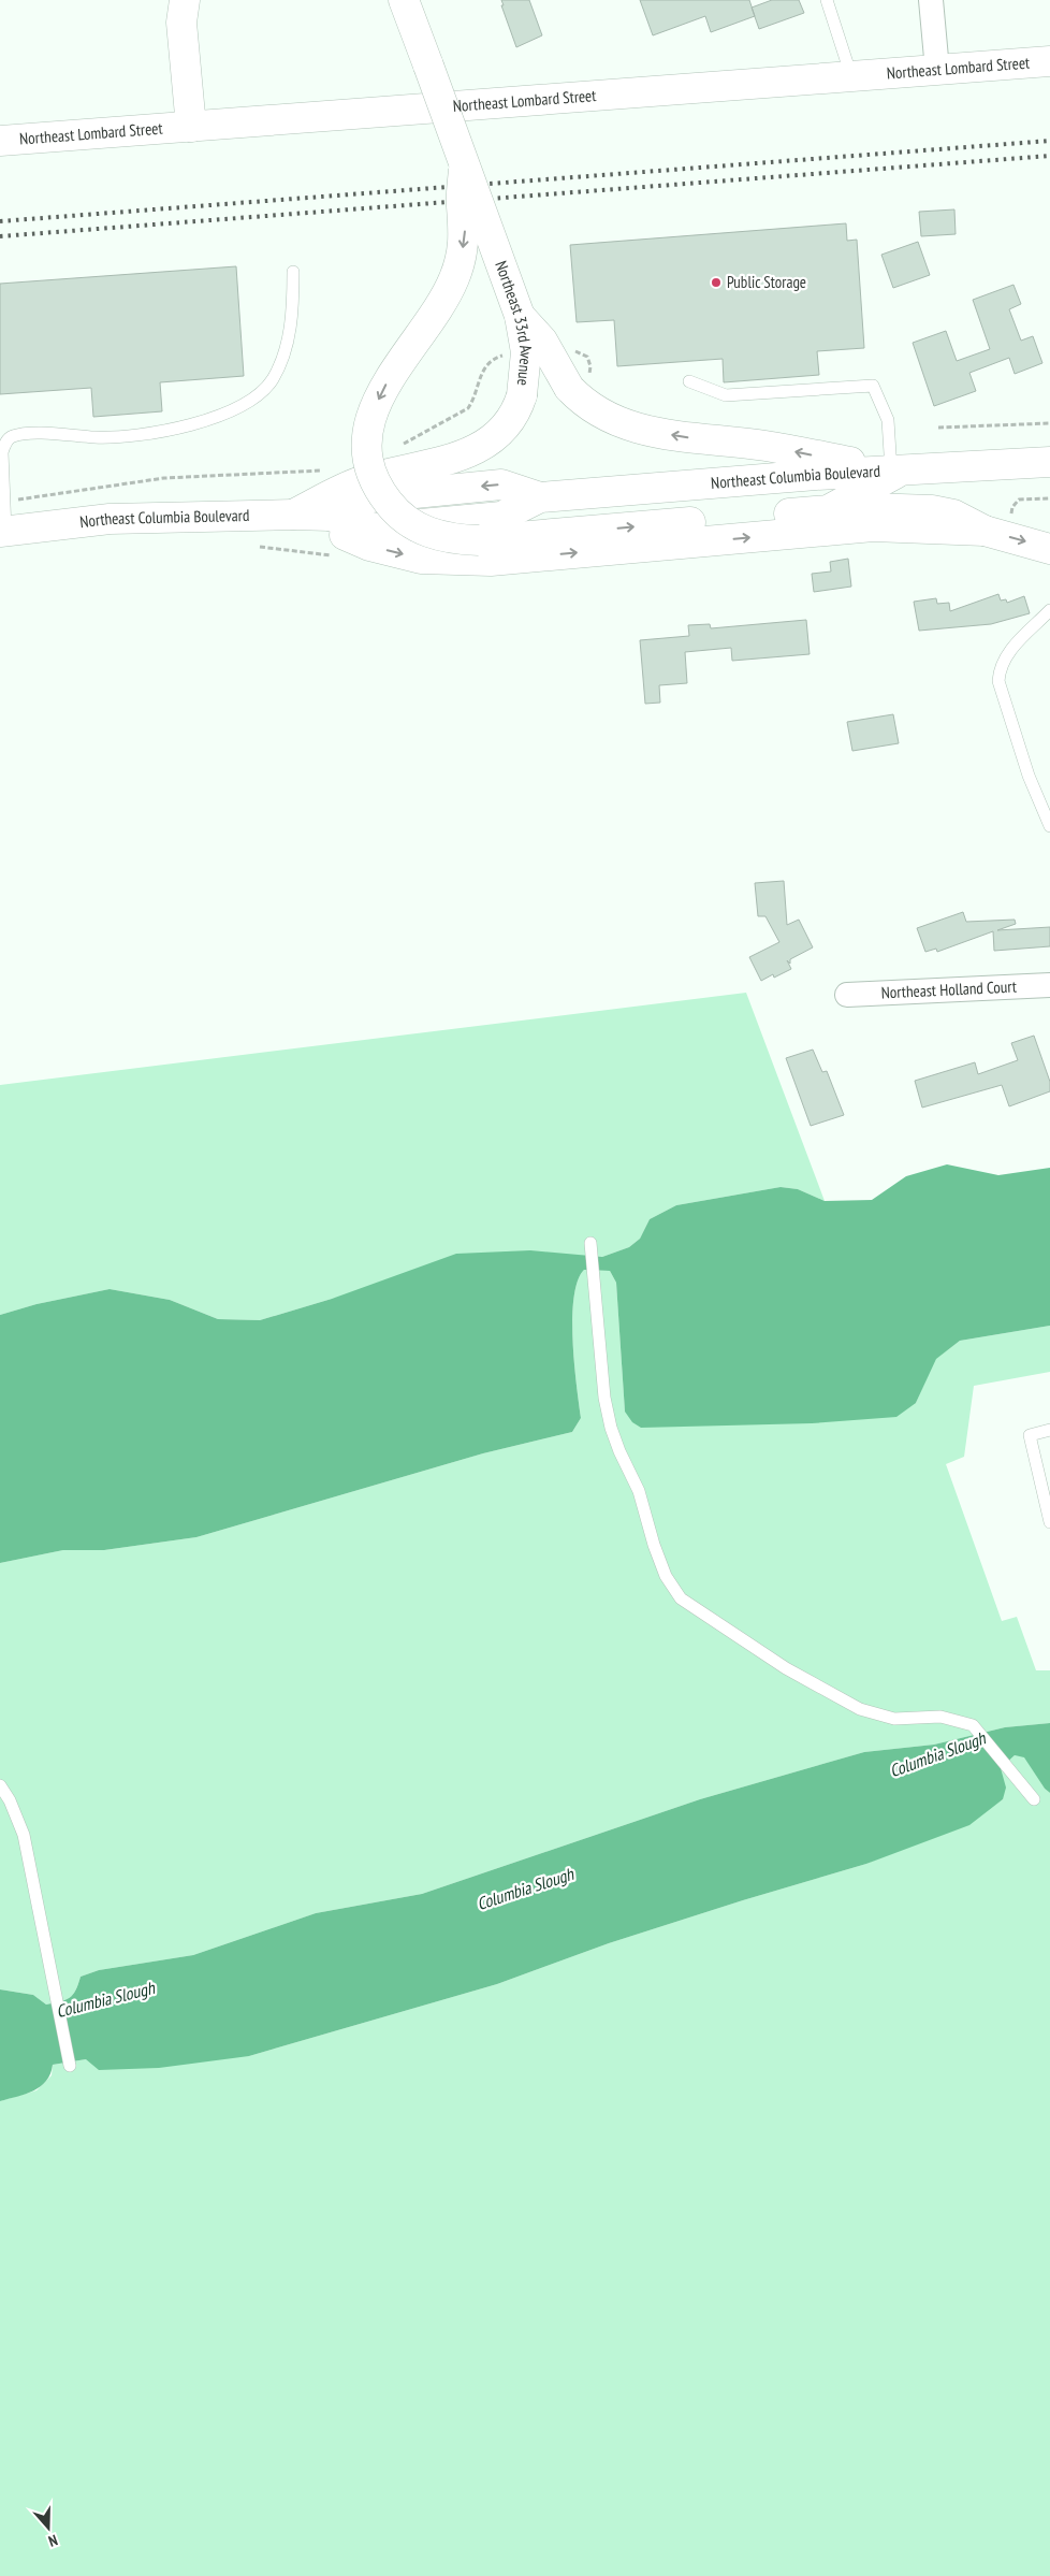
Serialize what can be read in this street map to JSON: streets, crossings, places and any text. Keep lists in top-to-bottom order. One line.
{"streets":{"main road":["Northeast Lombard Street","Northeast 33rd Avenue","Northeast Columbia Boulevard"],"street":["Northeast Holland Court"]},"crossings":[["Northeast 33rd Avenue","Northeast Columbia Boulevard"]],"water":["Columbia Slough"],"places":["Public Storage"],"north":"bottom"}
